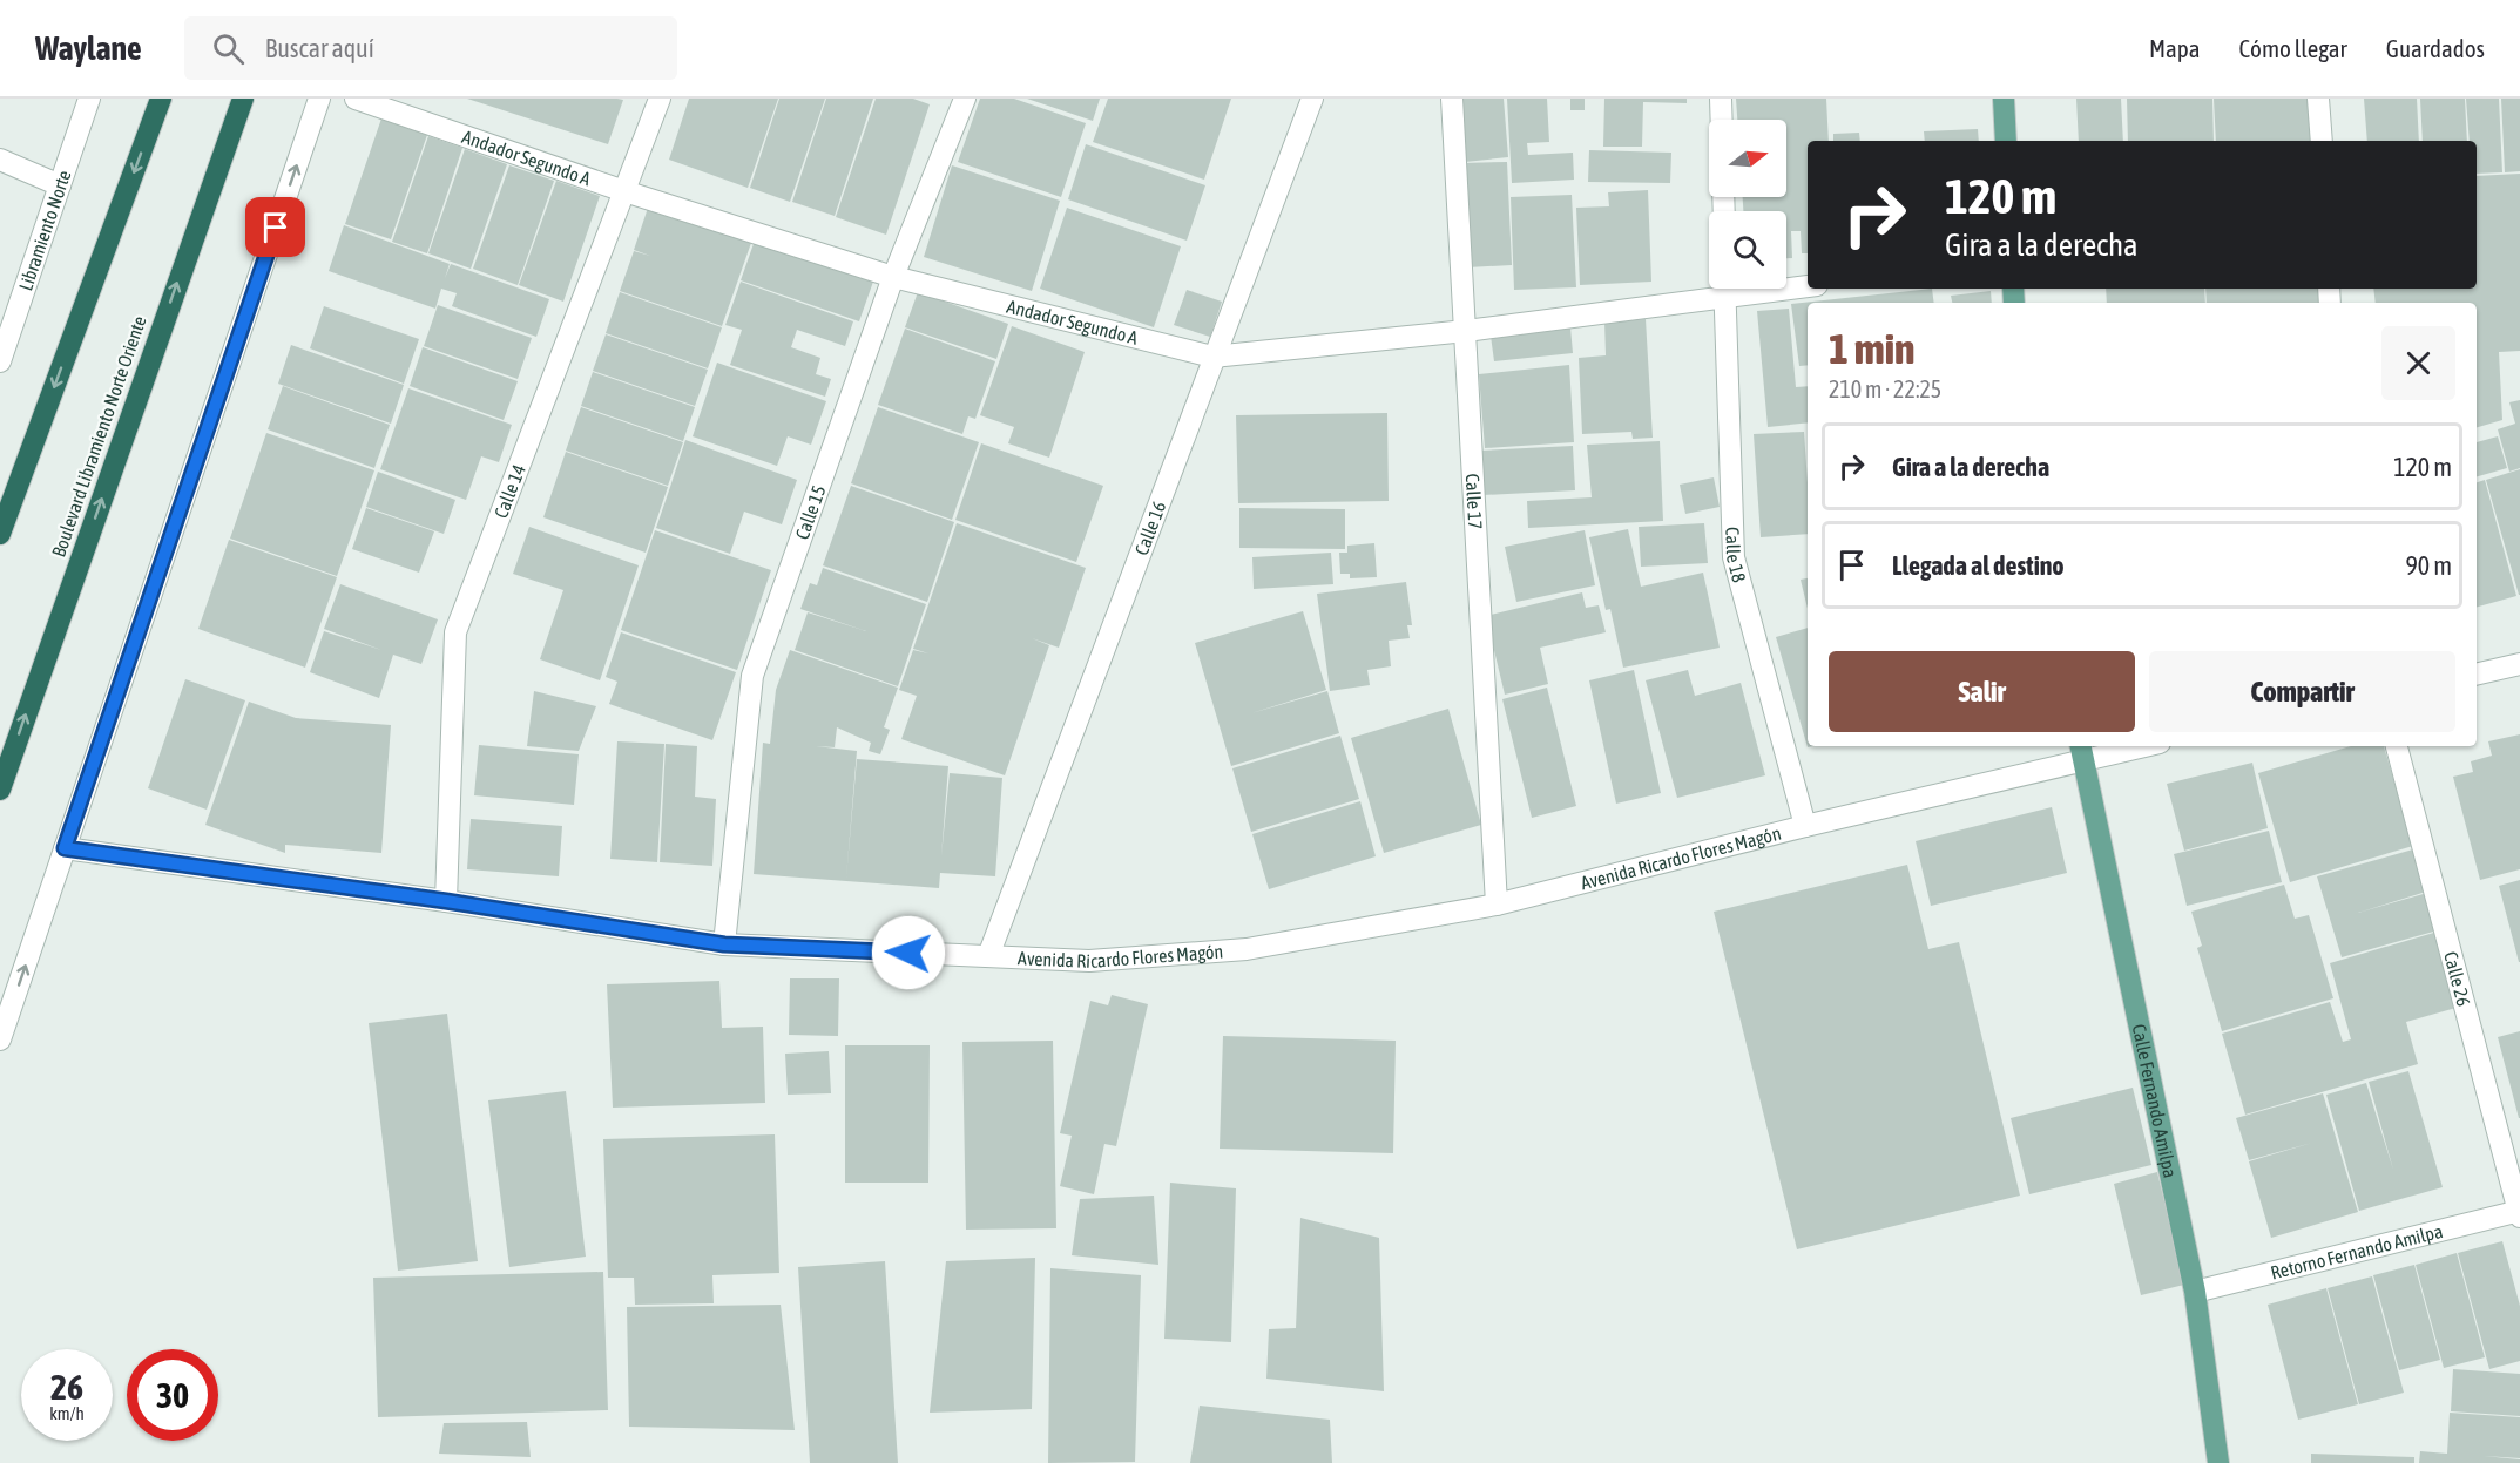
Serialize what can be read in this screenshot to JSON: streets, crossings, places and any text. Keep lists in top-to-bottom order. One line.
{"streets":{"highway":["Boulevard Libramiento Norte Oriente"],"main road":["Calle Fernando Amilpa"],"street":["Andador Segundo A","Libramiento Norte","Calle 14","Calle 17","Calle 15","Calle 16","Calle 18","Avenida Ricardo Flores Magón","Calle 26","Retorno Fernando Amilpa"]},"crossings":[["Andador Segundo A","Calle 14"],["Andador Segundo A","Calle 17"],["Andador Segundo A","Calle 15"],["Andador Segundo A","Calle 16"],["Calle 14","Avenida Ricardo Flores Magón"],["Calle 17","Avenida Ricardo Flores Magón"],["Calle 15","Avenida Ricardo Flores Magón"],["Calle 16","Avenida Ricardo Flores Magón"],["Calle 18","Avenida Ricardo Flores Magón"],["Avenida Ricardo Flores Magón","Calle Fernando Amilpa"],["Calle 26","Retorno Fernando Amilpa"],["Calle Fernando Amilpa","Retorno Fernando Amilpa"]],"north":"right","page":{"header":"Waylane","search":"Buscar aquí","nav":["Mapa","Cómo llegar","Guardados"],"turn":["120 m","Gira a la derecha"],"heading":["1 min","210 m · 22:25"],"list":[{"name":"Gira a la derecha","value":"120 m"},{"name":"Llegada al destino","value":"90 m"}],"buttons":["Salir","Compartir"],"speed":"26 km/h","limit":"30"}}
